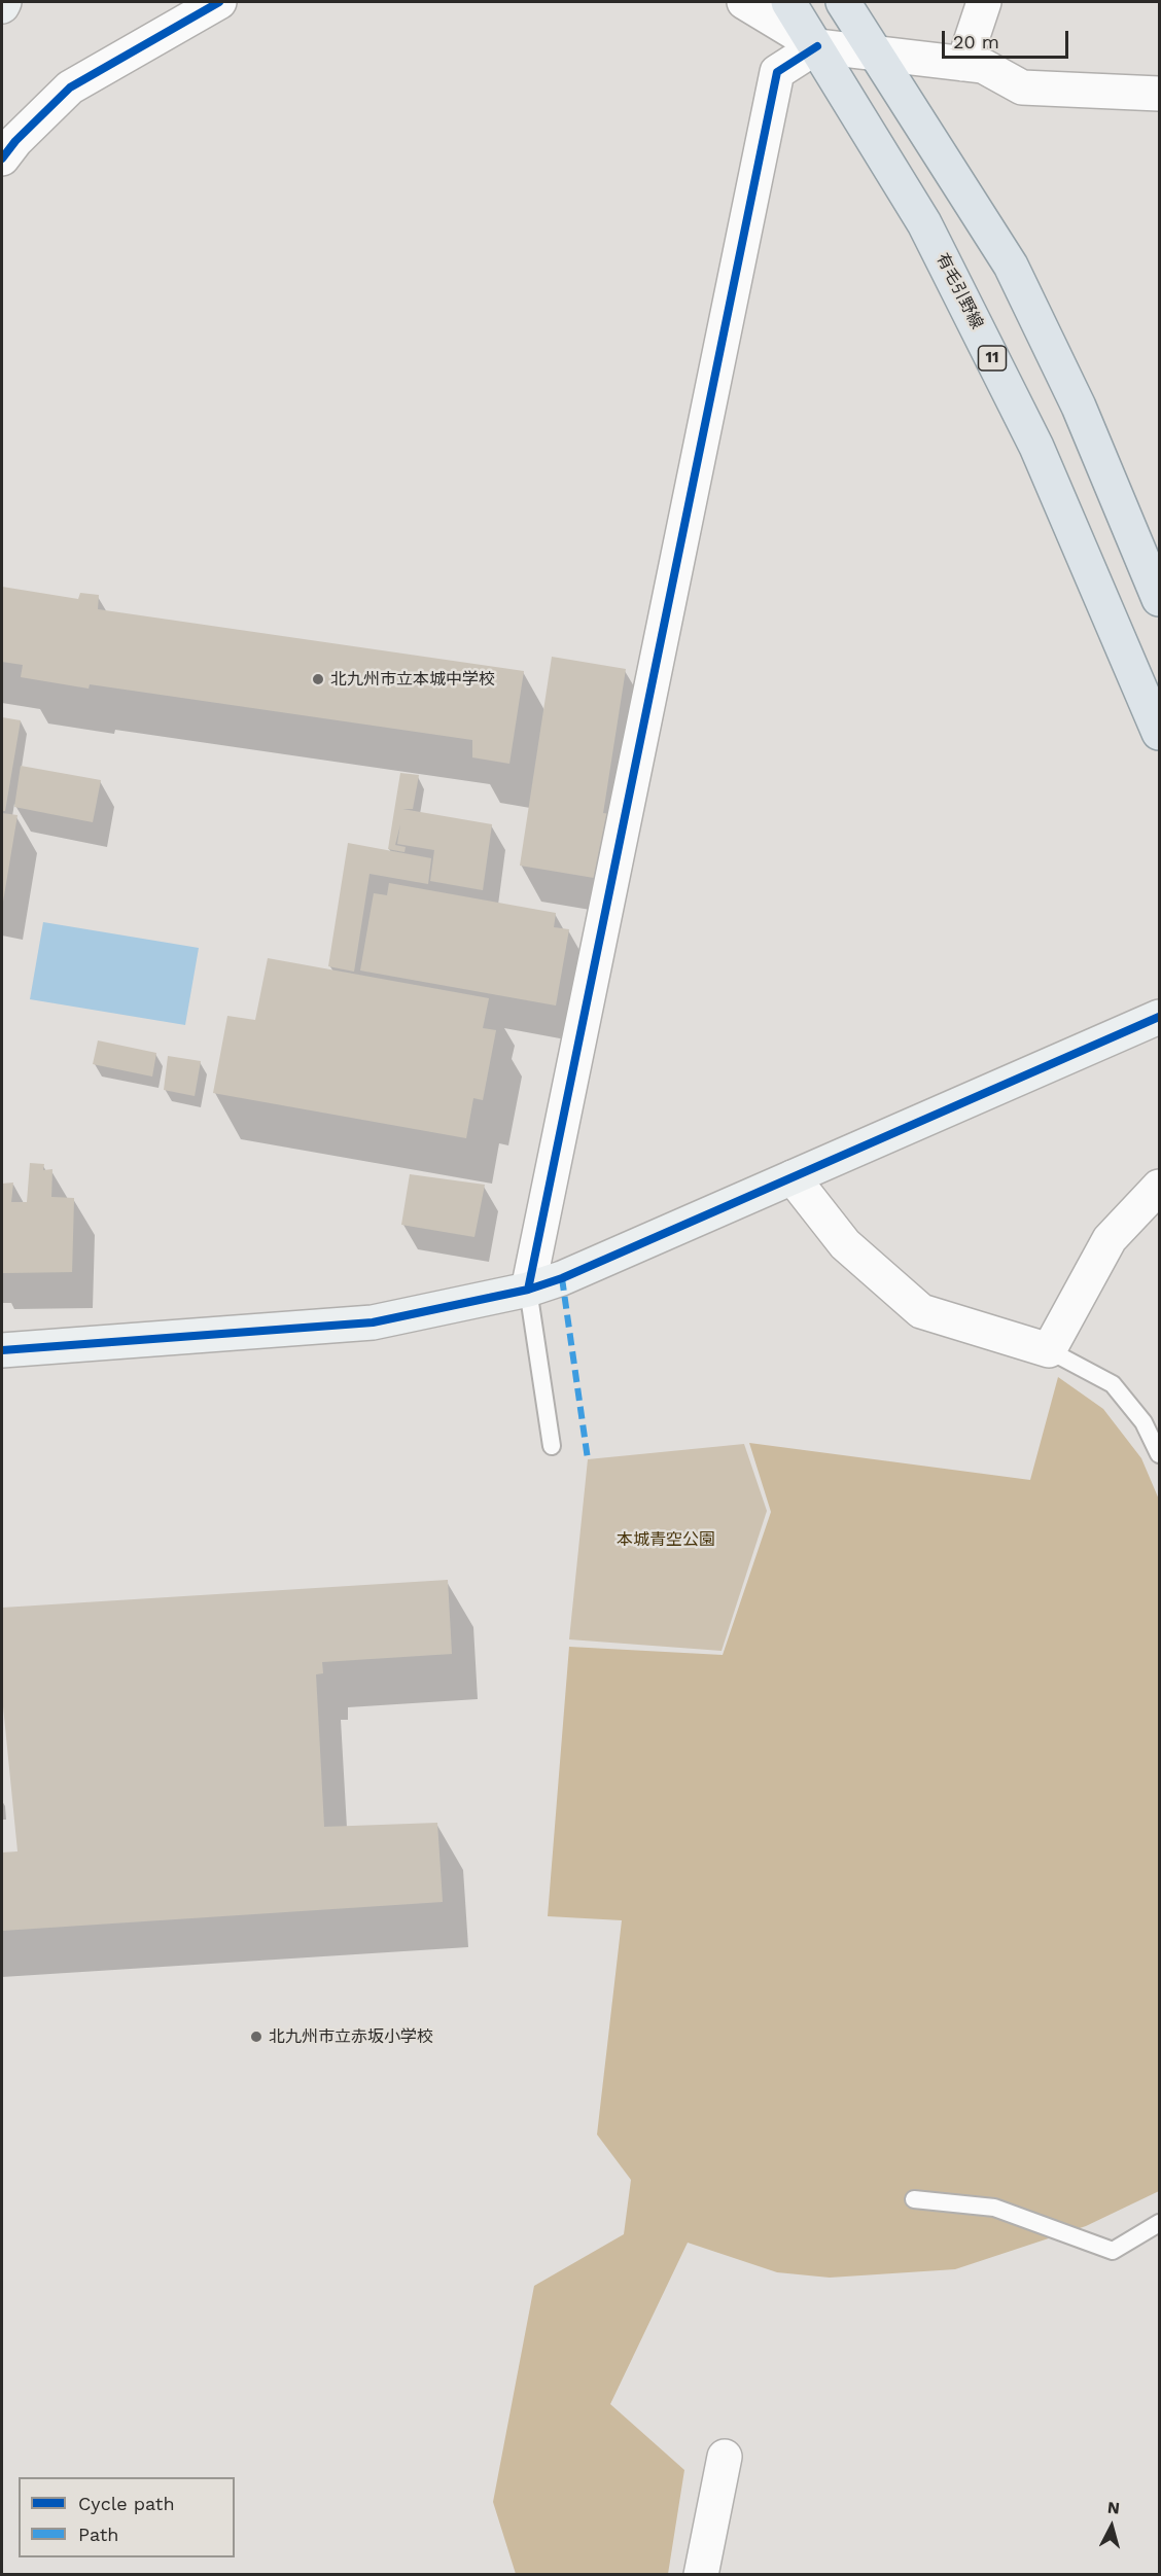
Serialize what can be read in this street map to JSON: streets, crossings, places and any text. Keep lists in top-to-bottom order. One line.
{"streets":{"main road":["有毛引野線","11"]},"parks":["本城青空公園"],"places":["北九州市立本城中学校","北九州市立赤坂小学校"],"legend":["Cycle path","Path"],"scale_bar":"20 m","north":"top"}
